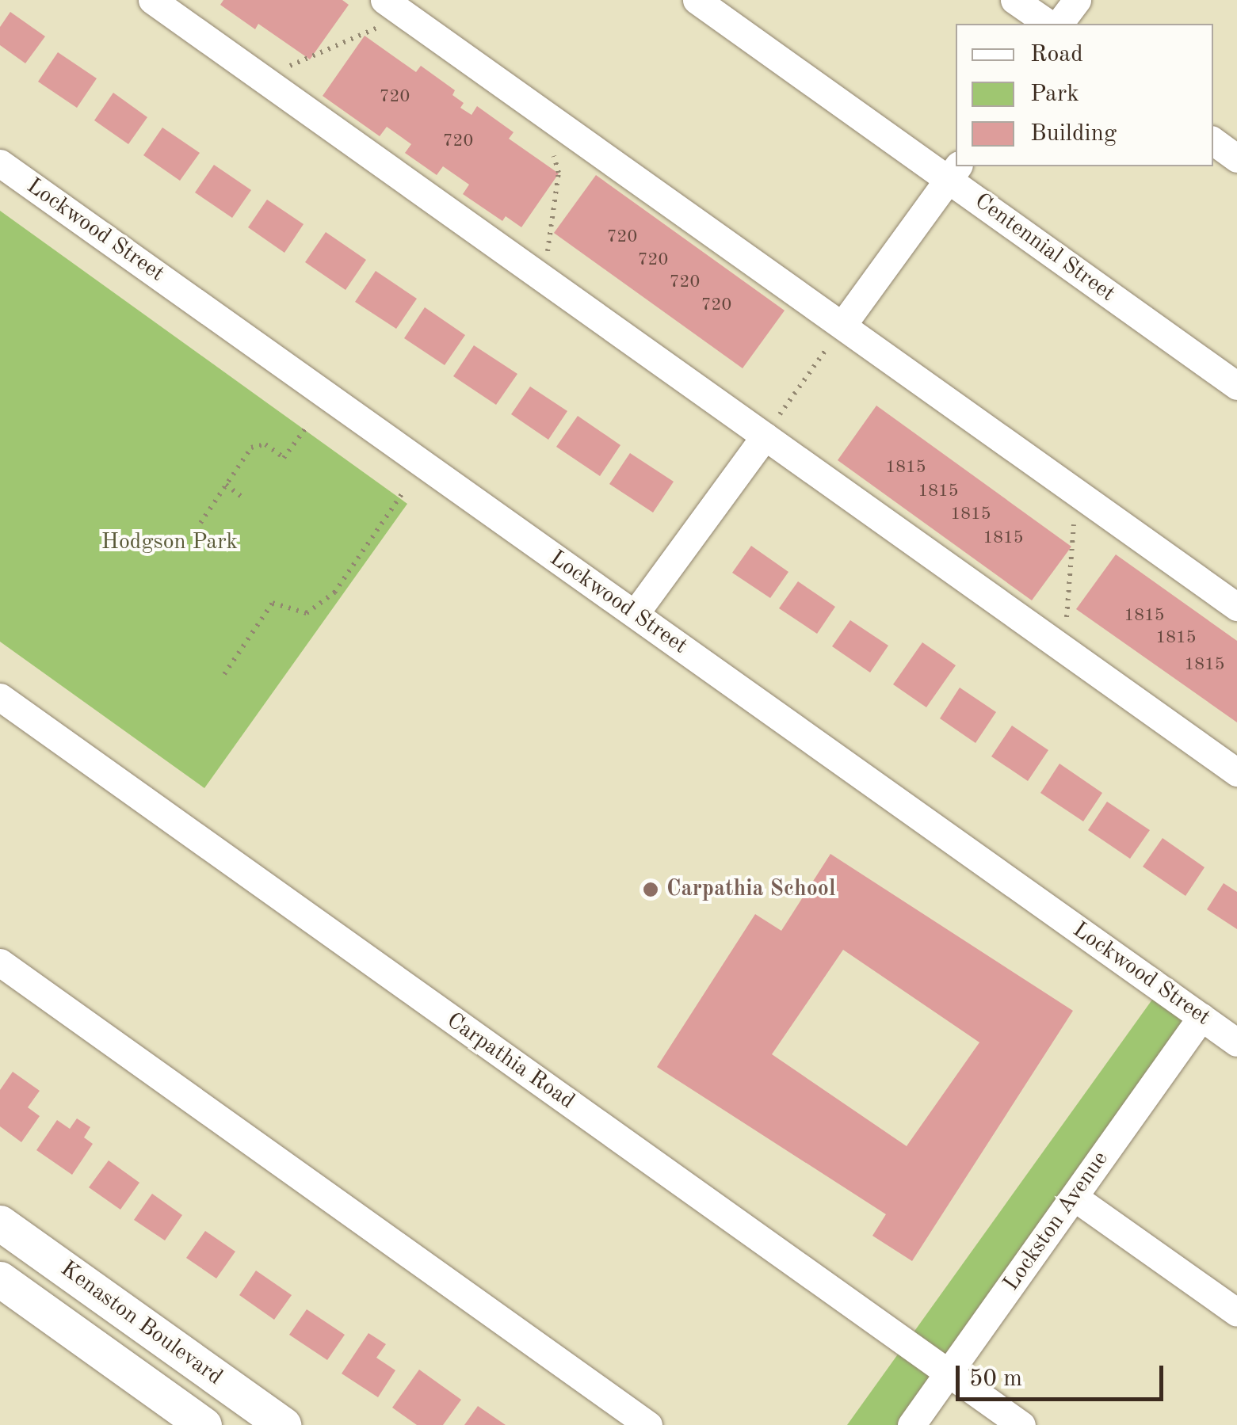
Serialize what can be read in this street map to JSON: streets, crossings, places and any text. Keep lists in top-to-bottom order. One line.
{"streets":{"main road":["Kenaston Boulevard"],"street":["Lockwood Street","Centennial Street","Carpathia Road","Lockston Avenue"]},"crossings":[["Lockwood Street","Lockston Avenue"],["Carpathia Road","Lockston Avenue"]],"parks":["Hodgson Park"],"places":["Carpathia School"],"house_numbers":["720","720","720","720","720","720","1815","1815","1815","1815","1815","1815","1815"],"legend":["Road","Park","Building"],"scale_bar":"50 m"}
